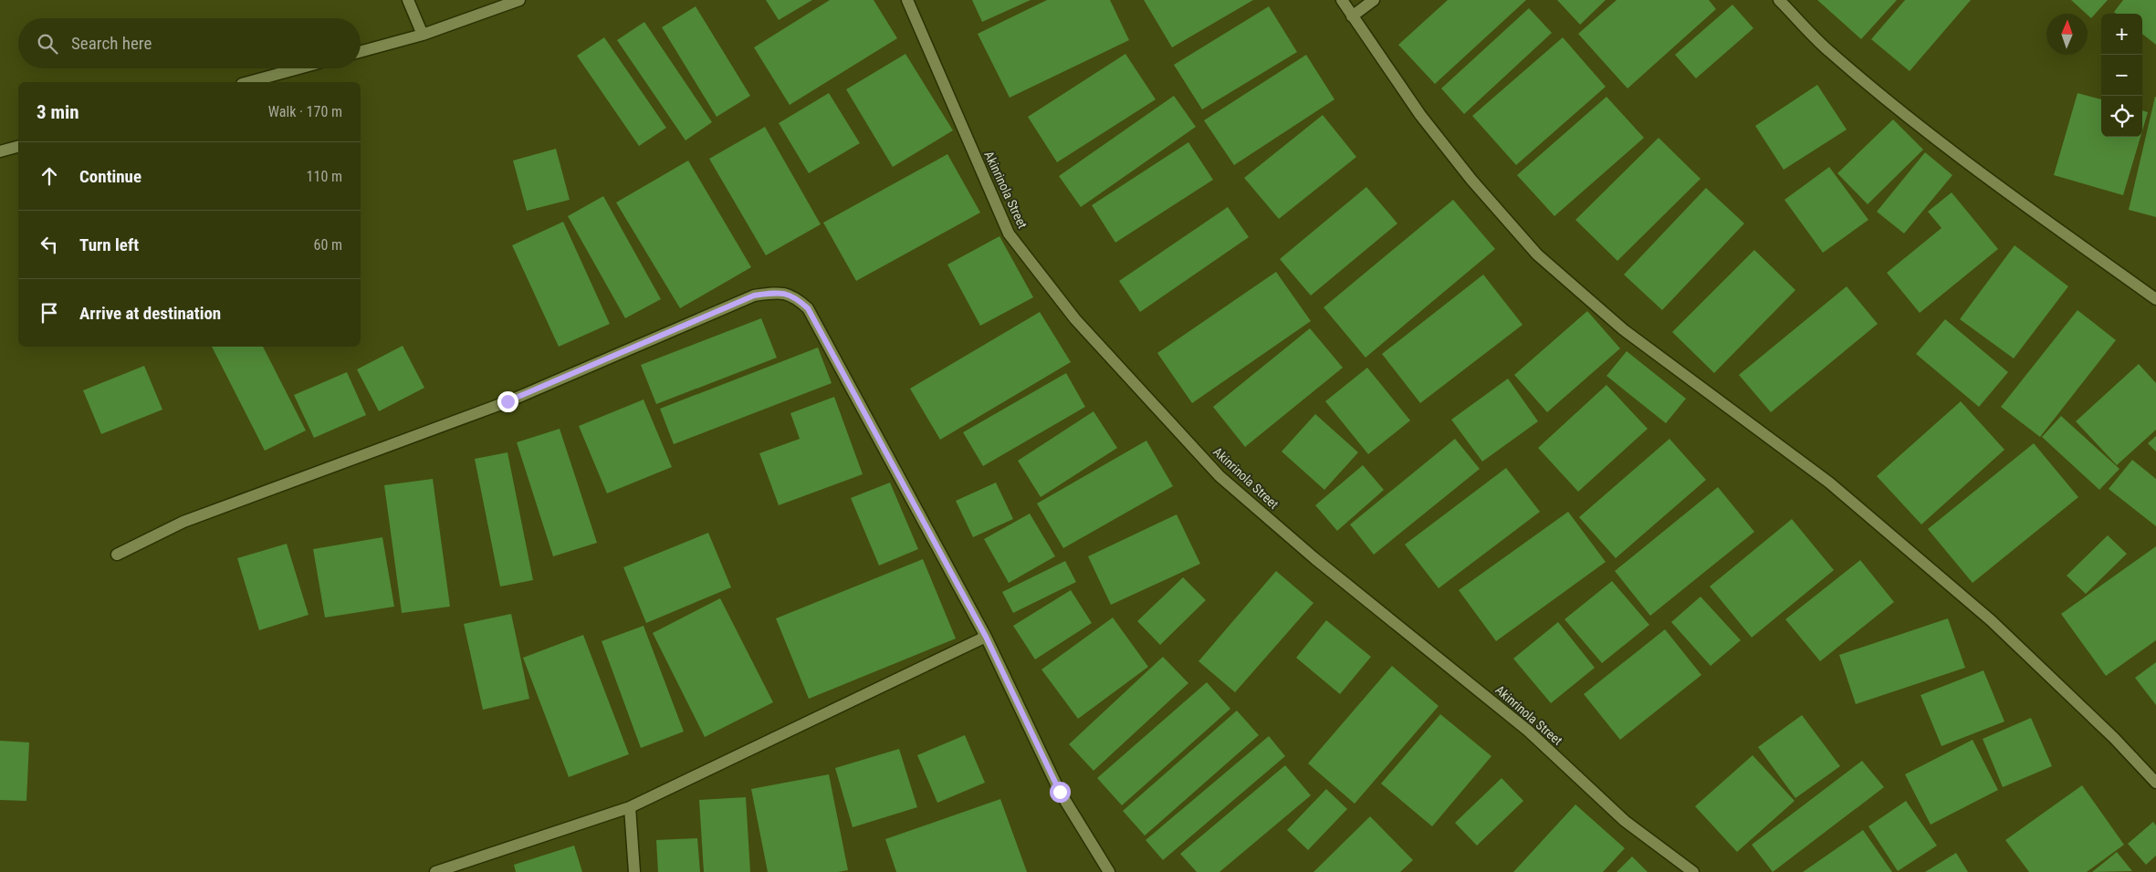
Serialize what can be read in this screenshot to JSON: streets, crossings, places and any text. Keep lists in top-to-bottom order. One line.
{"streets":{"street":["Akinrinola Street"]},"north":"top","page":{"map_buttons":["+","−"],"search":"Search here","heading":["3 min","Walk · 170 m"],"list":[["Continue","110 m"],["Turn left","60 m"],"Arrive at destination"]}}
